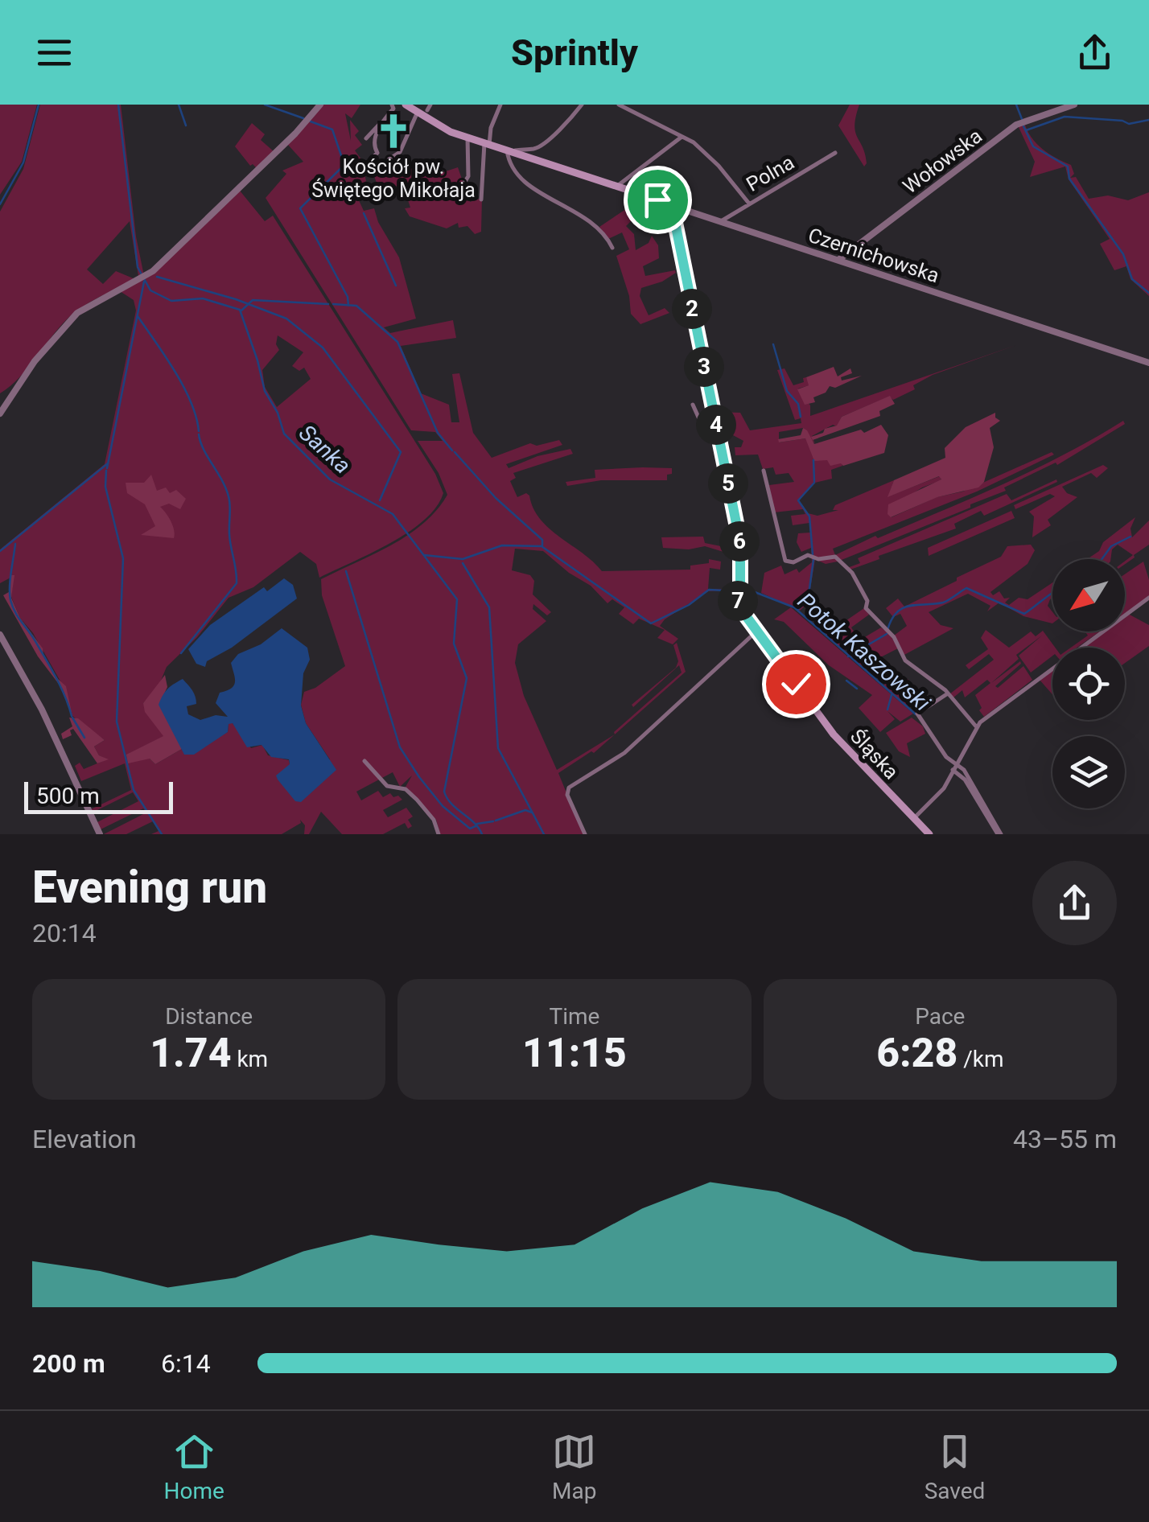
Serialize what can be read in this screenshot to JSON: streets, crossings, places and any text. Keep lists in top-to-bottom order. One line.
{"streets":{"main road":["Śląska"],"street":["Wołowska","Polna","Czernichowska"]},"crossings":[["Wołowska","Czernichowska"],["Polna","Czernichowska"],["Czernichowska","Śląska"]],"water":["Sanka","Potok Kaszowski"],"places":{"church":["Kościół pw. Świętego Mikołaja"]},"scale_bar":"500 m","north":"bottom left","page":{"header":"Sprintly","pins":["2","3","4","5","6","7"],"scale":"500 m","heading":["Evening run","20:14"],"stats":[["Distance","1.74 km"],["Time","11:15"],["Pace","6:28 /km"]],"chart":["Elevation","43–55 m"],"list":[{"name":"200 m","note":"6:14"}],"tabs":["Home","Map","Saved"]}}
